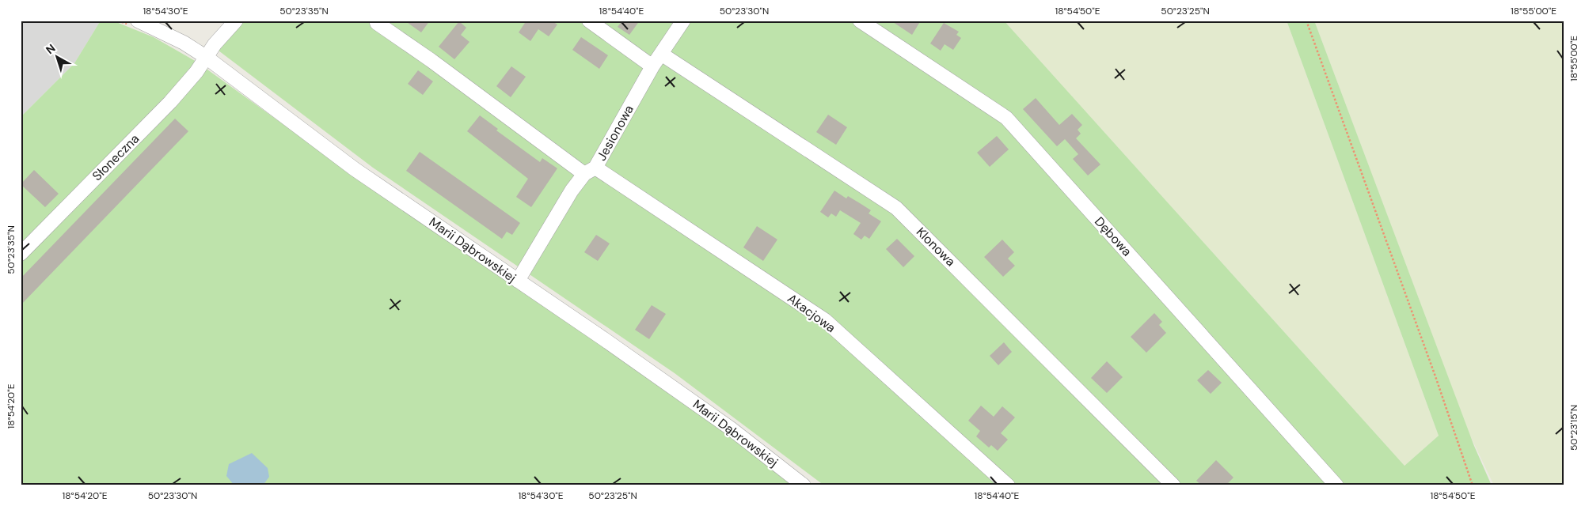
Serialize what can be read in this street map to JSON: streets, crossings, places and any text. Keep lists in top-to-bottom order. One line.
{"streets":{"street":["Jesionowa","Słoneczna","Dębowa","Klonowa","Marii Dąbrowskiej","Akacjowa"]},"crossings":[["Jesionowa","Klonowa"],["Jesionowa","Marii Dąbrowskiej"],["Jesionowa","Akacjowa"],["Słoneczna","Marii Dąbrowskiej"]],"north":"top left","coordinates":["18°54'30\"E","50°23'35\"N","18°54'40\"E","50°23'30\"N","18°54'50\"E","50°23'25\"N","18°55'00\"E","18°54'20\"E","50°23'15\"N"]}
